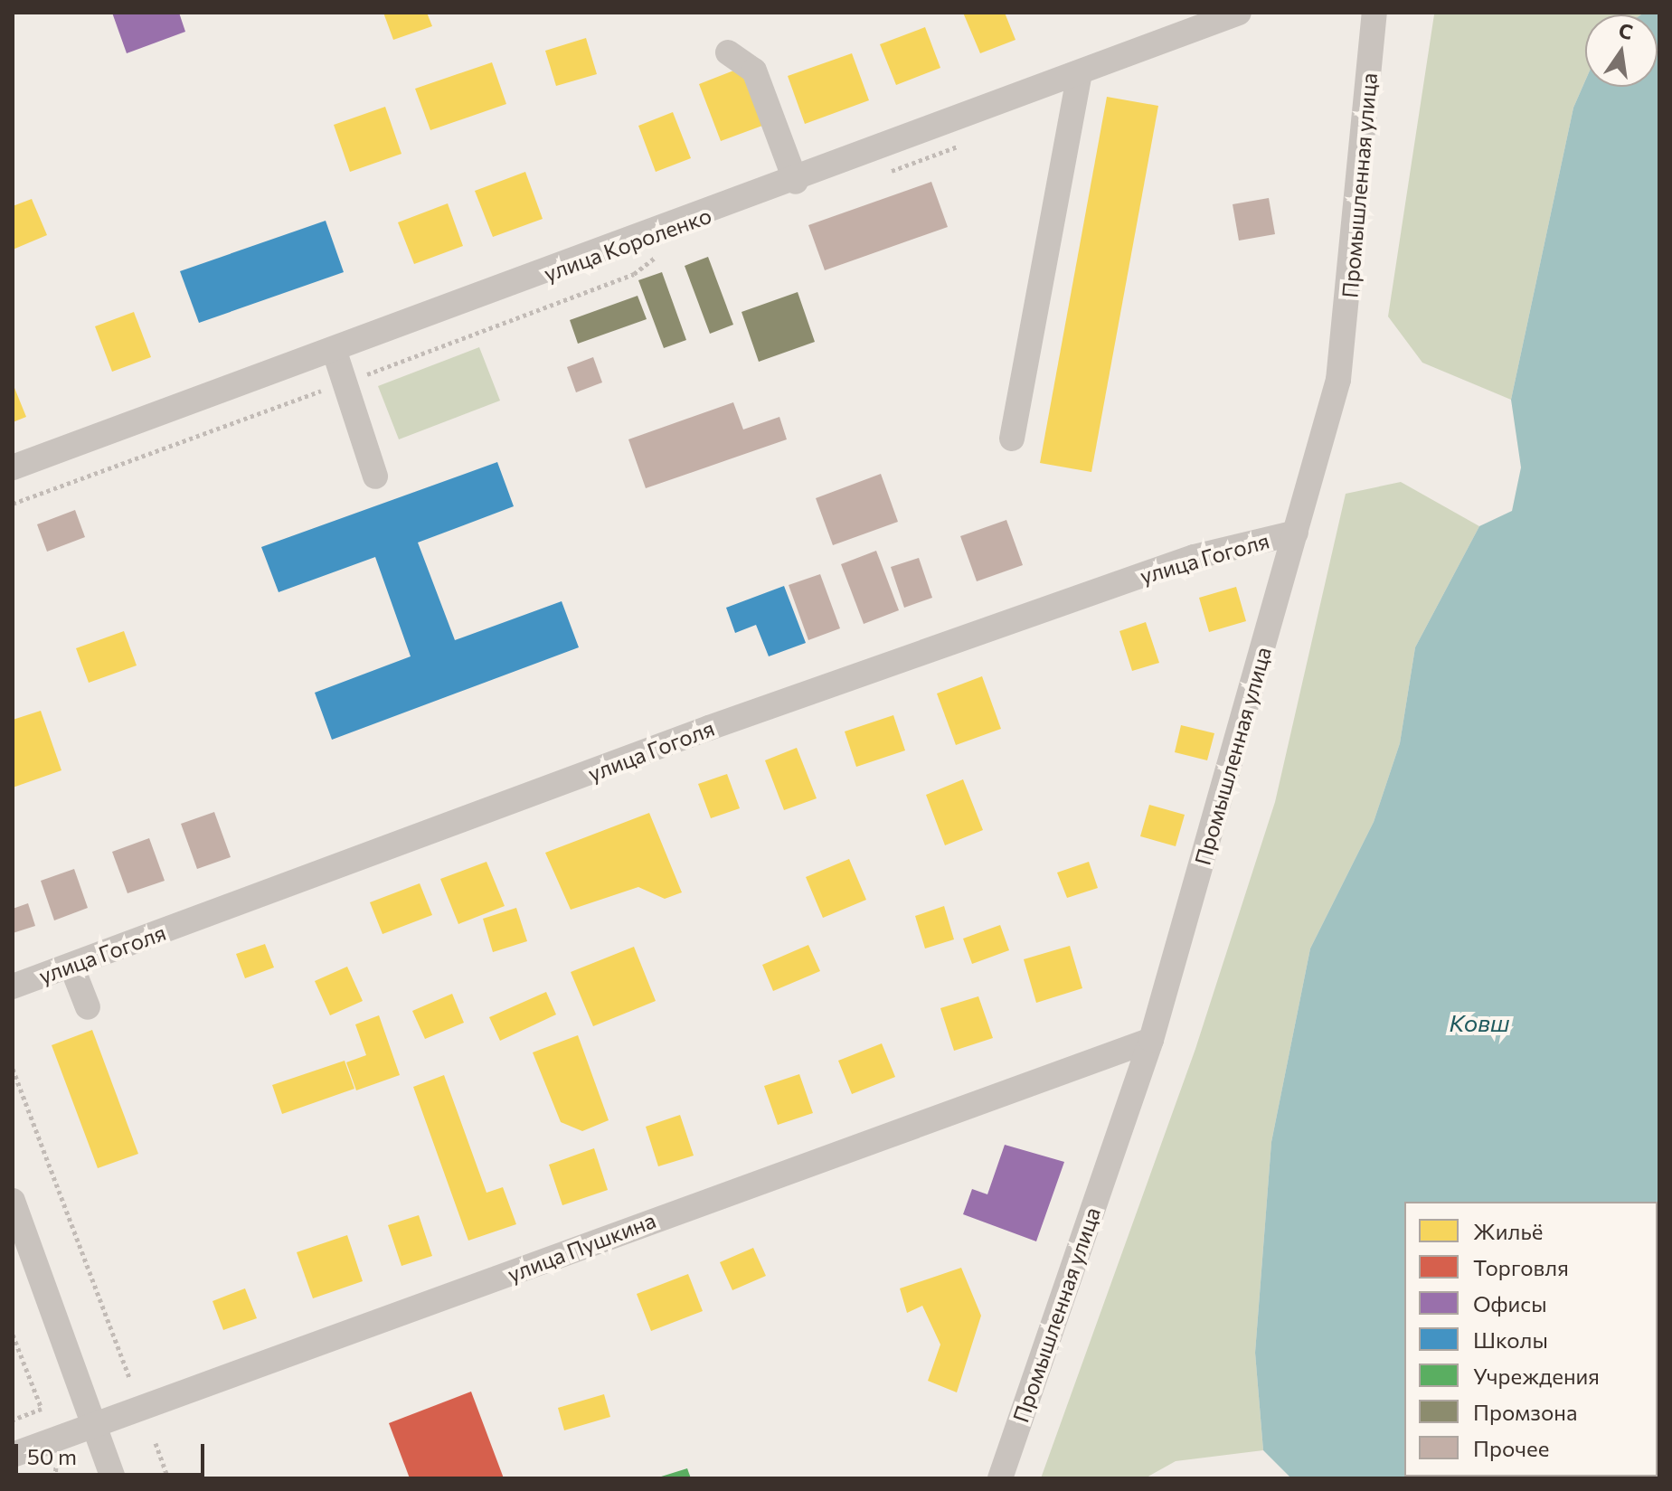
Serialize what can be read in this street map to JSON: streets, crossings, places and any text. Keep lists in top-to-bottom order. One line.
{"streets":{"street":["Промышленная улица","улица Короленко","улица Гоголя","улица Пушкина"]},"crossings":[["Промышленная улица","улица Гоголя"],["Промышленная улица","улица Пушкина"]],"water":["Ковш"],"legend":["Жильё","Торговля","Офисы","Школы","Учреждения","Промзона","Прочее"],"scale_bar":"50 m","north":"top"}
